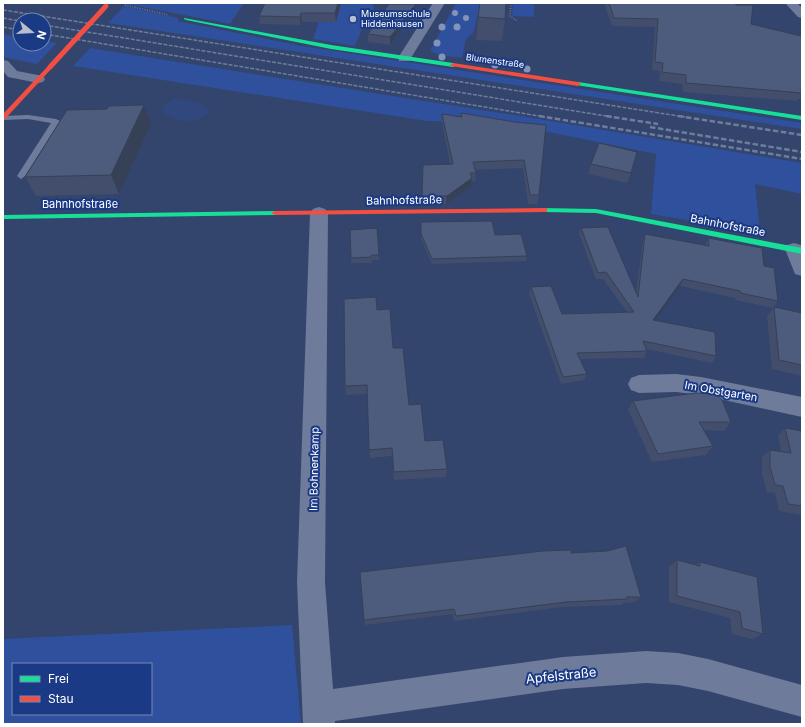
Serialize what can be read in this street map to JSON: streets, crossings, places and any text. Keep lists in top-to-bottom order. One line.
{"streets":{"street":["Blumenstraße","Bahnhofstraße","Im Obstgarten","Im Bohnenkamp","Apfelstraße"]},"crossings":[["Bahnhofstraße","Im Bohnenkamp"],["Im Bohnenkamp","Apfelstraße"]],"places":["Museumsschule Hiddenhausen"],"legend":["Frei","Stau"],"north":"right"}
